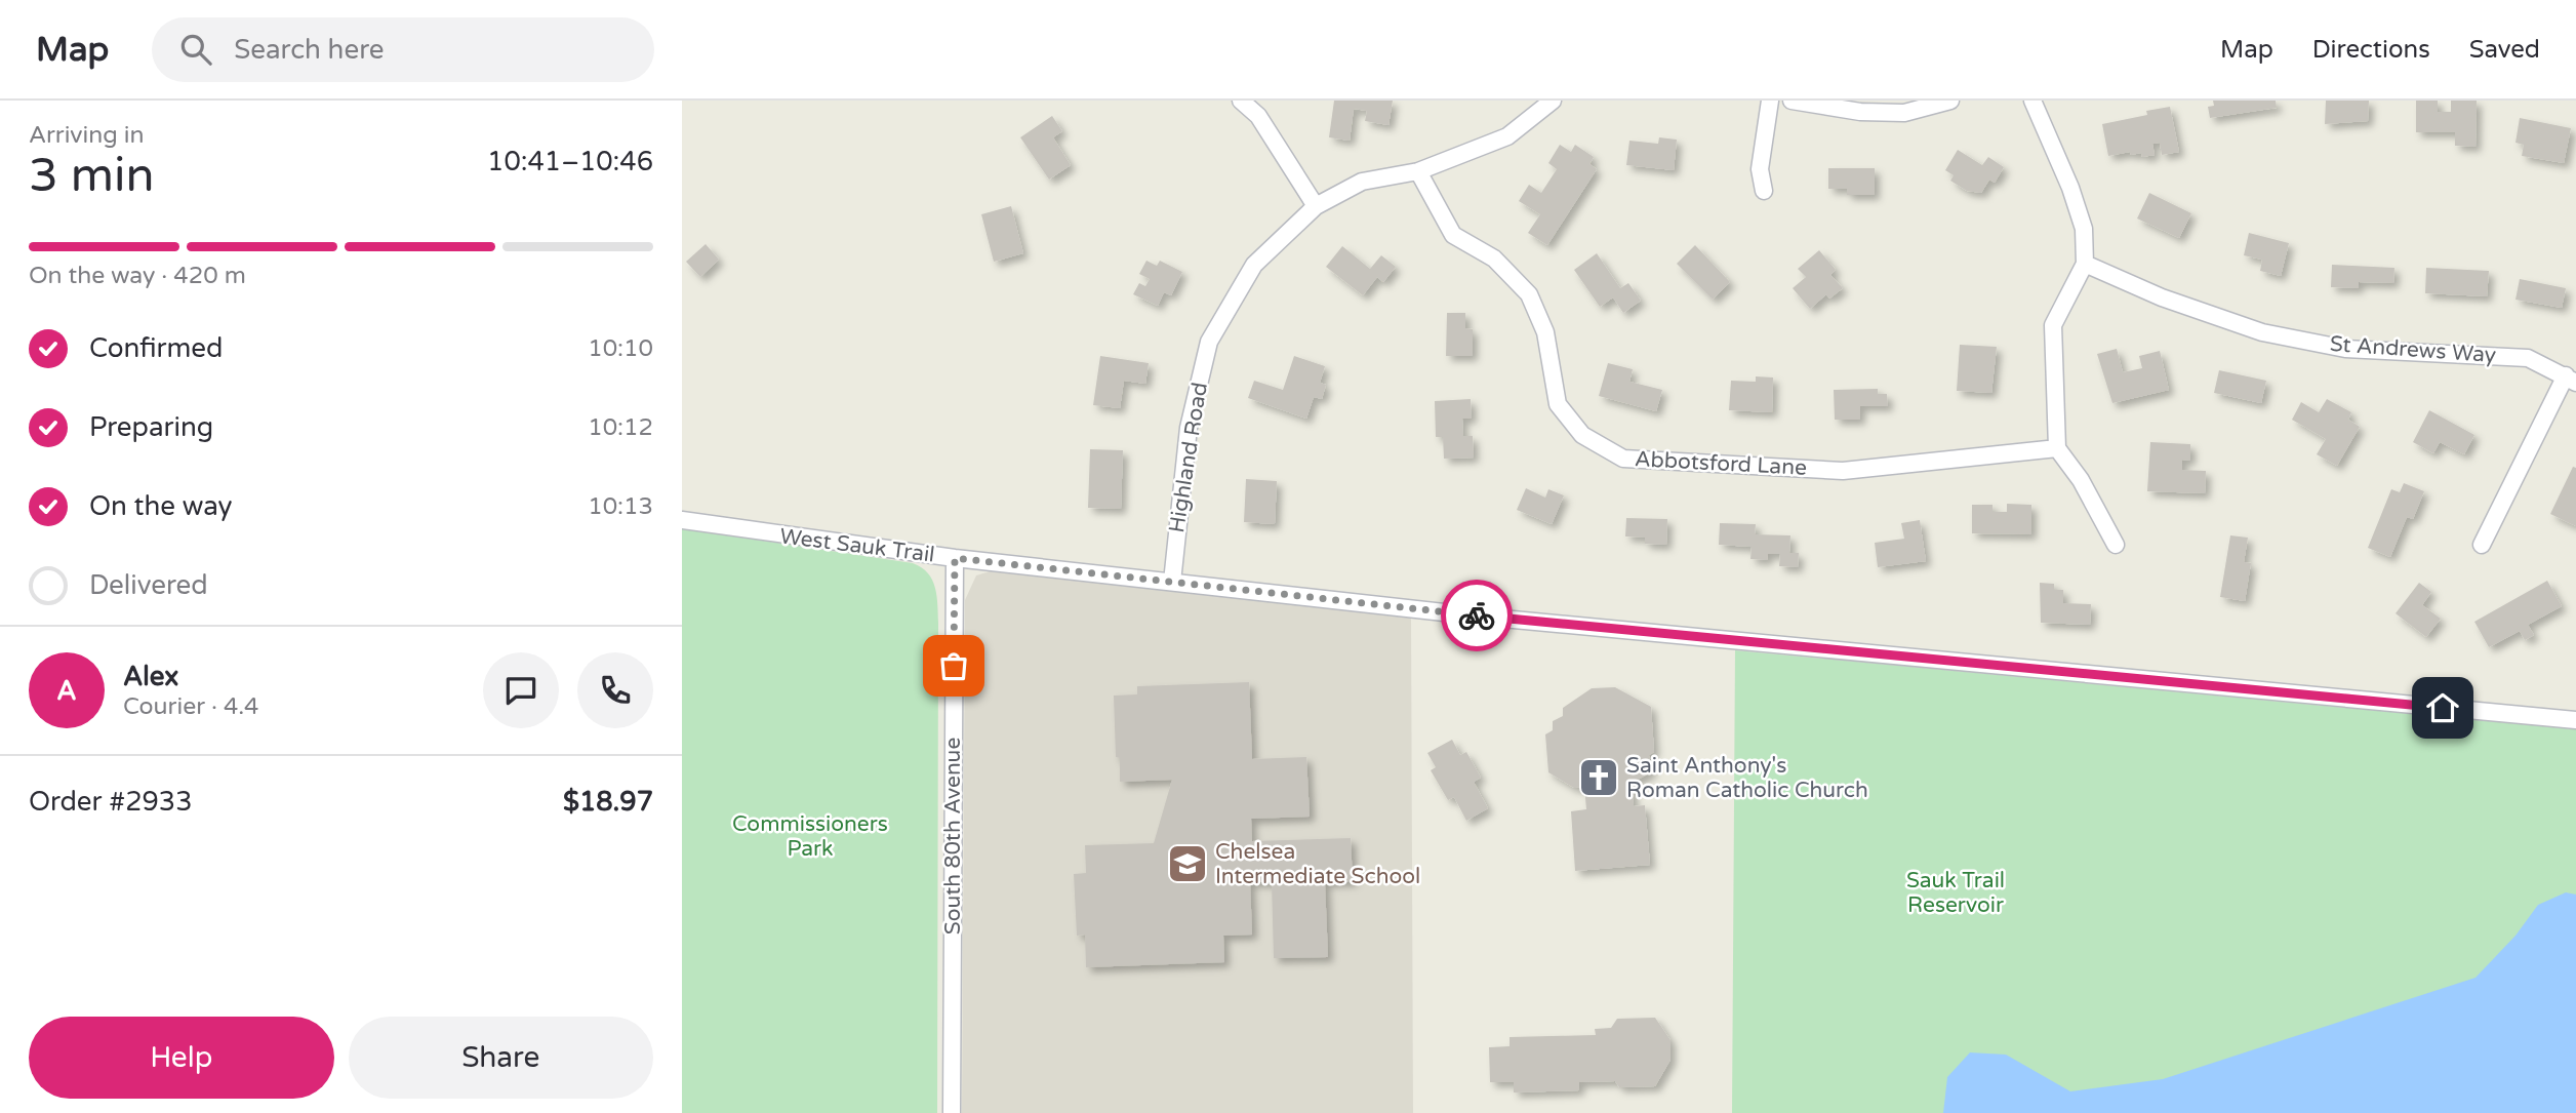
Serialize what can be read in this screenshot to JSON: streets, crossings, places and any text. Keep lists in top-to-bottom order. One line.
{"streets":{"street":["St Andrews Way","Highland Road","Abbotsford Lane","West Sauk Trail","South 80th Avenue"]},"crossings":[["Highland Road","Abbotsford Lane"],["Highland Road","West Sauk Trail"],["West Sauk Trail","South 80th Avenue"]],"parks":["Commissioners Park","Sauk Trail Reservoir"],"places":{"church":["Saint Anthony's Roman Catholic Church"],"school or university":["Chelsea Intermediate School"]},"page":{"header":"Map","search":"Search here","nav":["Map","Directions","Saved"],"heading":["3 min","Arriving in","10:41–10:46"],"panel":["Alex","Courier · 4.4","Order #2933","$18.97"],"bar":"On the way · 420 m","list":[["Confirmed","10:10"],["Preparing","10:12"],["On the way","10:13"],"Delivered"],"round":"A","buttons":["Help","Share"]}}
